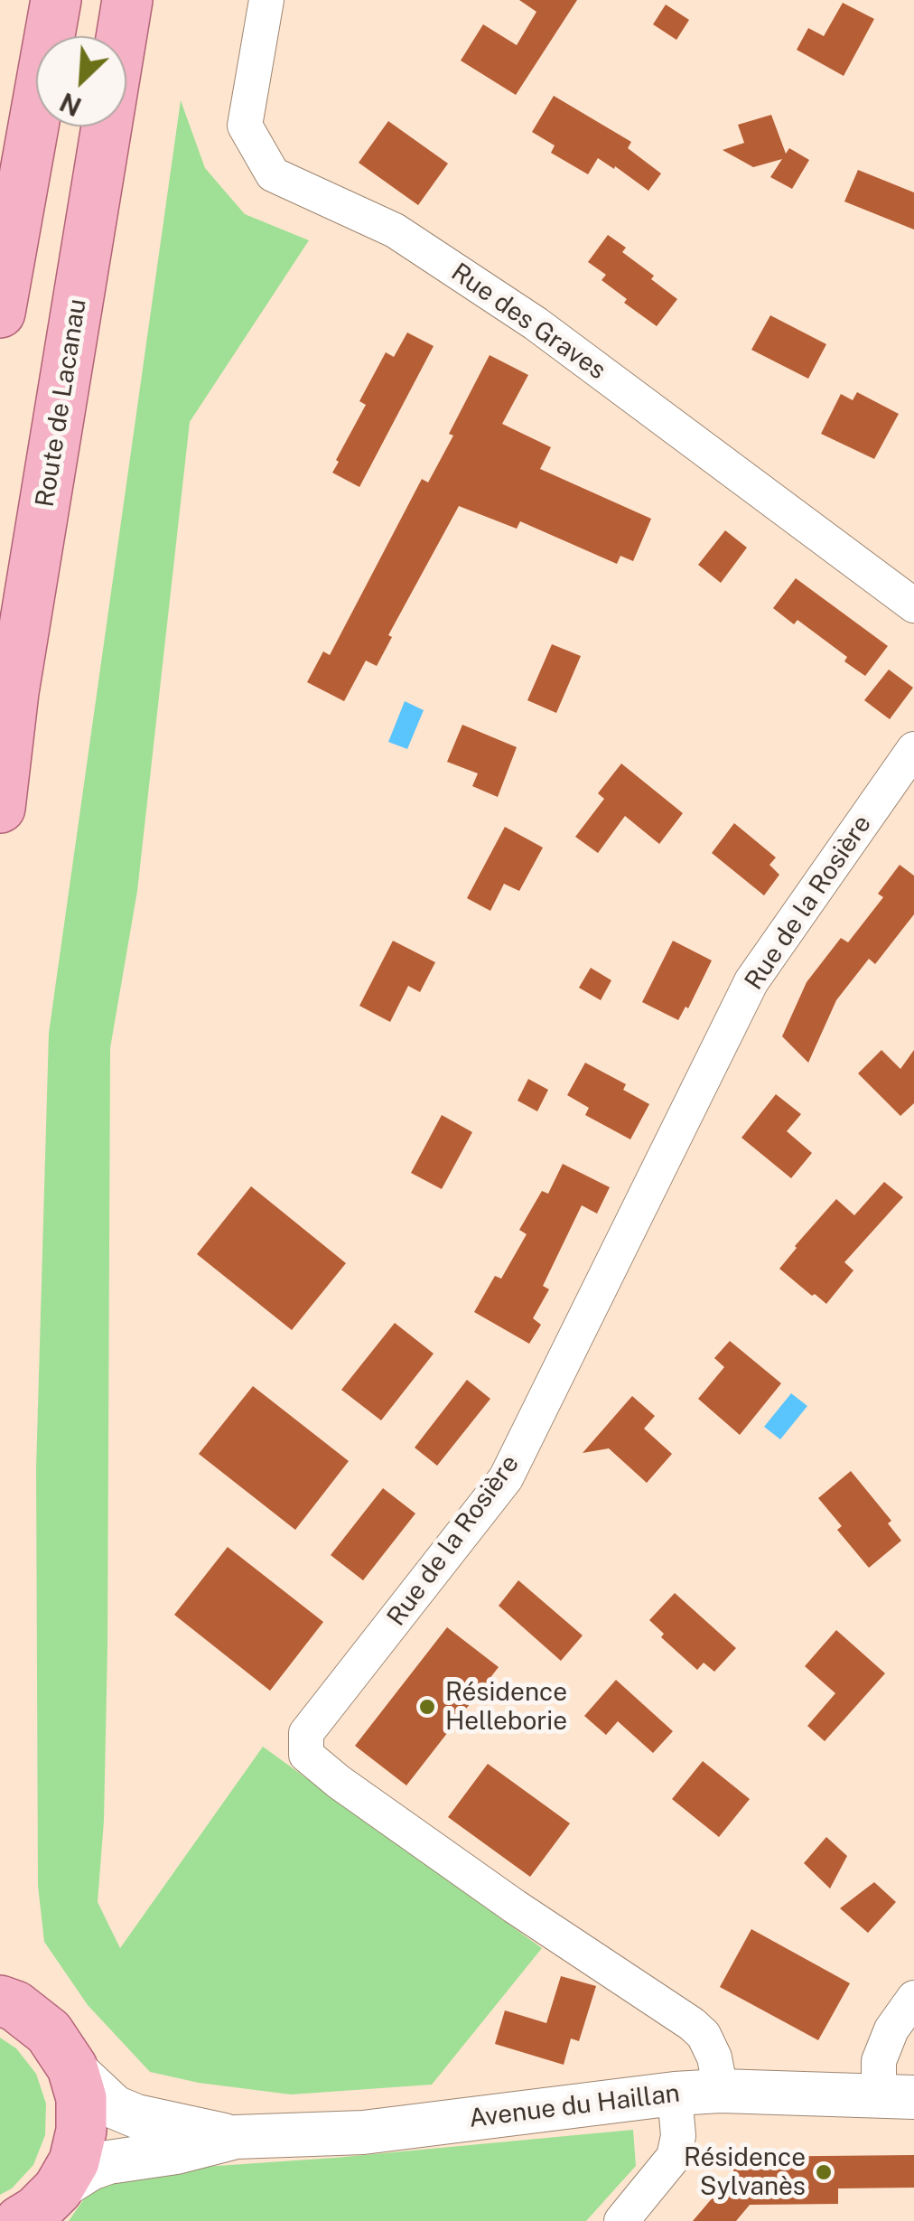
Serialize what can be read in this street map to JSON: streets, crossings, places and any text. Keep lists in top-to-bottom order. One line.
{"streets":{"main road":["Route de Lacanau"],"street":["Rue des Graves","Rue de la Rosière","Avenue du Haillan"]},"crossings":[["Rue de la Rosière","Avenue du Haillan"]],"places":["Résidence Helleborie","Résidence Sylvanès"],"north":"bottom left"}
